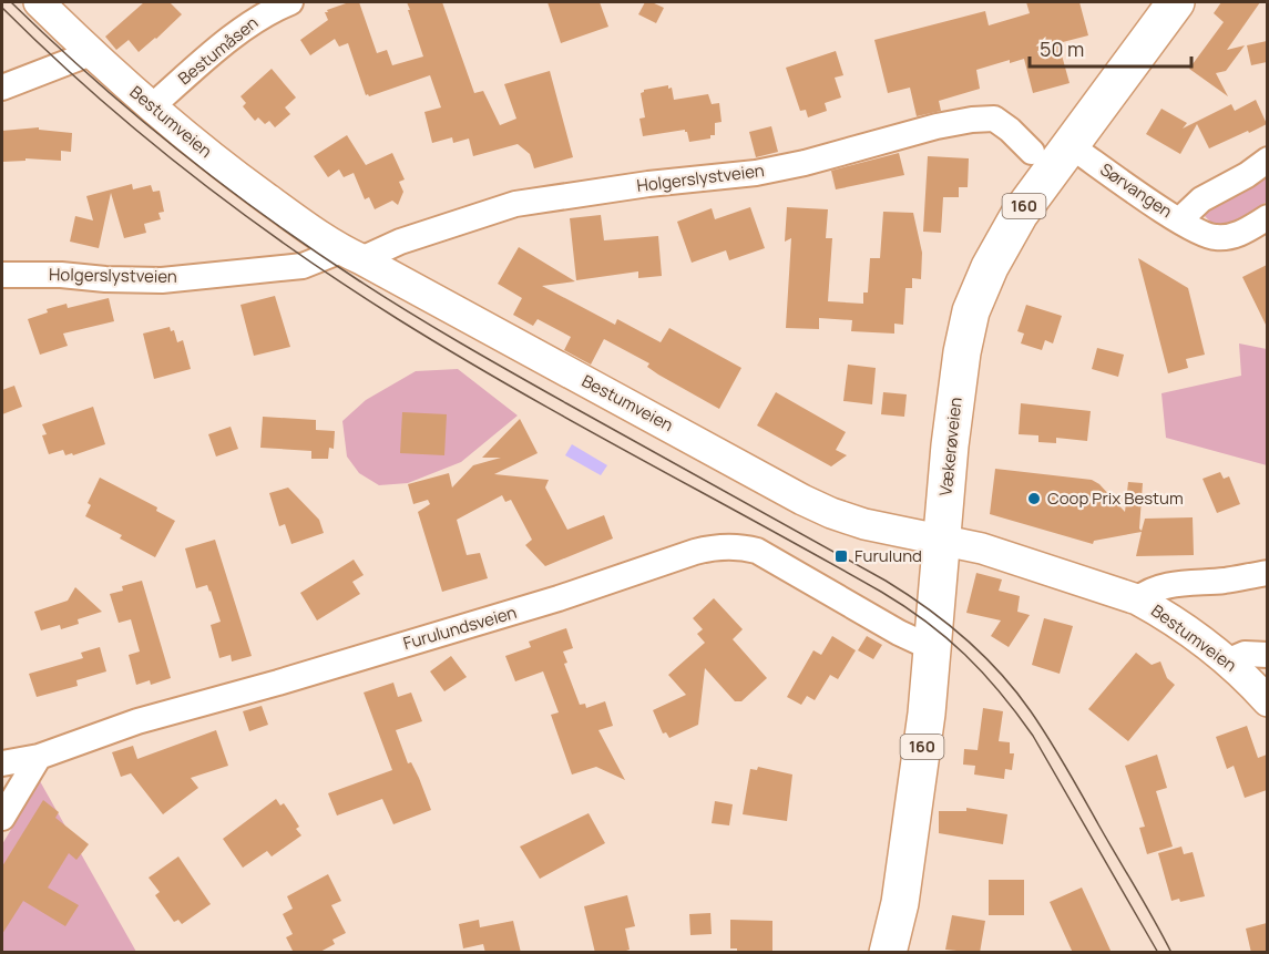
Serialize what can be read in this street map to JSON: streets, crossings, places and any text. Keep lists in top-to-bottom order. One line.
{"streets":{"main road":["160","Vækerøveien"],"street":["Bestumåsen","Bestumveien","Holgerslystveien","Sørvangen","Furulundsveien"]},"crossings":[["Bestumåsen","Bestumveien"],["Bestumveien","Holgerslystveien"],["Bestumveien","Vækerøveien"],["Sørvangen","Vækerøveien"],["Vækerøveien","Furulundsveien"]],"places":{"other":["Coop Prix Bestum"],"transit":["Furulund"]},"scale_bar":"50 m"}
